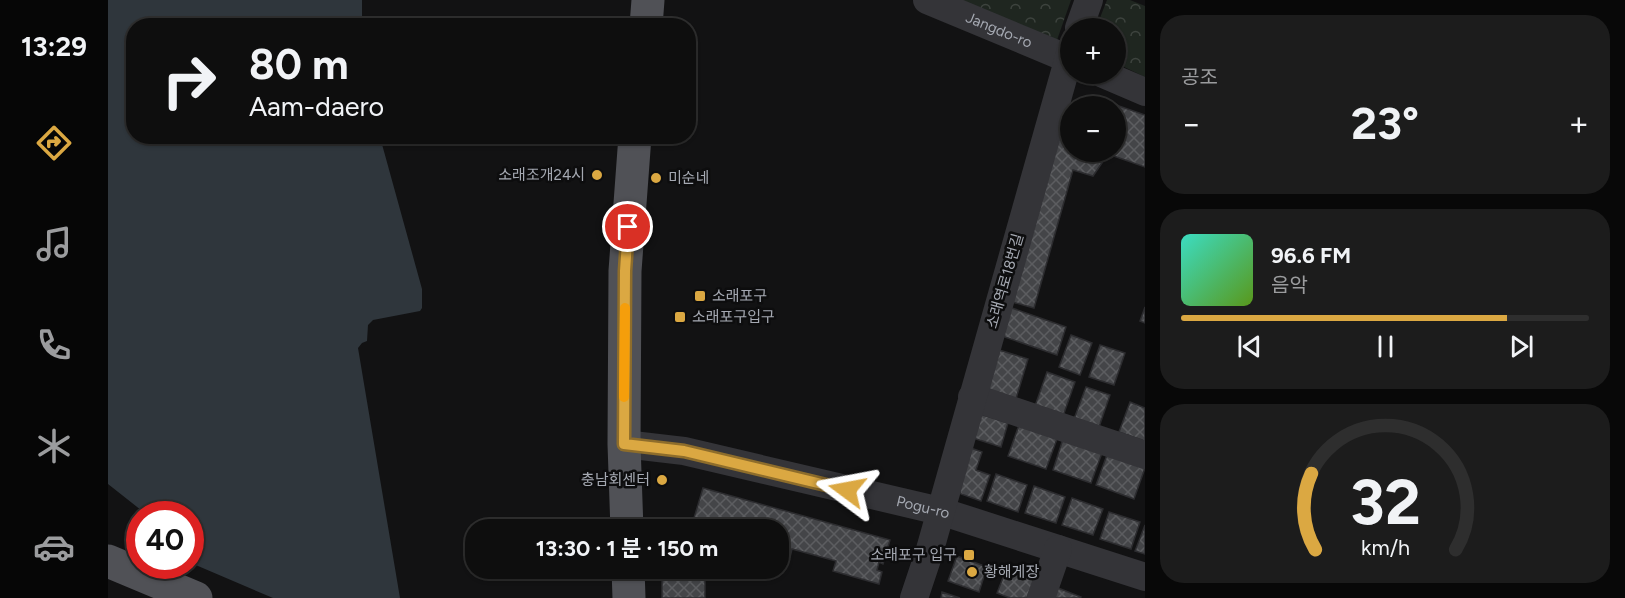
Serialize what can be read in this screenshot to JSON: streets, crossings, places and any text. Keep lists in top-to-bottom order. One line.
{"streets":{"street":["Jangdo-ro","소래역로18번길","Pogu-ro"]},"crossings":[["소래역로18번길","Pogu-ro"]],"places":{"other":["소래조개24시","미순네","충남회센터","황해게장"],"transit":["소래포구","소래포구입구","소래포구 입구"]},"page":{"tabs":"13:29","tile":"공조","map_buttons":["+","−"],"turn":["80 m","Aam-daero"],"heat":["−","23°","+"],"song":["96.6 FM","음악"],"limit":"40","trip":"13:30 · 1 분 · 150 m","gauge":["32","km/h"]}}
